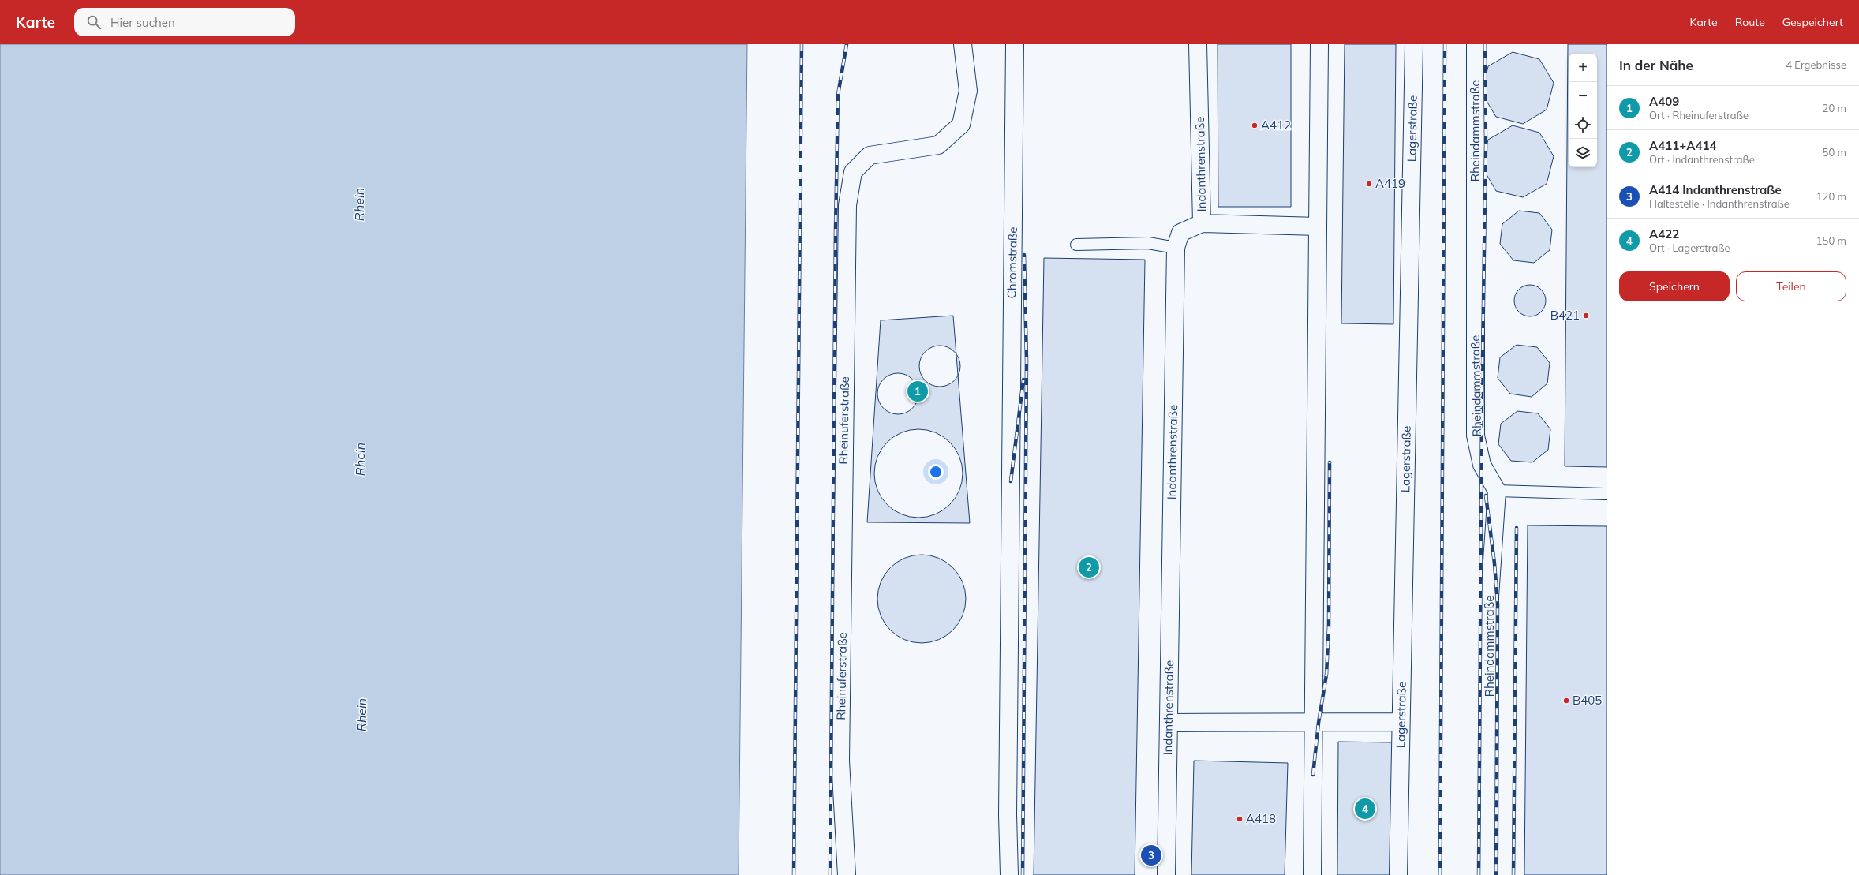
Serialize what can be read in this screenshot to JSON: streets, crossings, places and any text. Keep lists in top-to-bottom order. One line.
{"streets":{"street":["Lagerstraße","Rheindammstraße","Indanthrenstraße","Chromstraße","Rheinuferstraße"]},"water":["Rhein"],"places":["A412","A419","B421","B405","A418"],"page":{"header":"Karte","search":"Hier suchen","nav":["Karte","Route","Gespeichert"],"heading":["In der Nähe","4 Ergebnisse"],"map_buttons":["+","−"],"list":[{"mark":"1","name":"A409","note":"Ort · Rheinuferstraße","value":"20 m"},{"mark":"2","name":"A411+A414","note":"Ort · Indanthrenstraße","value":"50 m"},{"mark":"3","name":"A414 Indanthrenstraße","note":"Haltestelle · Indanthrenstraße","value":"120 m"},{"mark":"4","name":"A422","note":"Ort · Lagerstraße","value":"150 m"}],"buttons":["Speichern","Teilen"],"pins":["1","2","4","3"]}}
